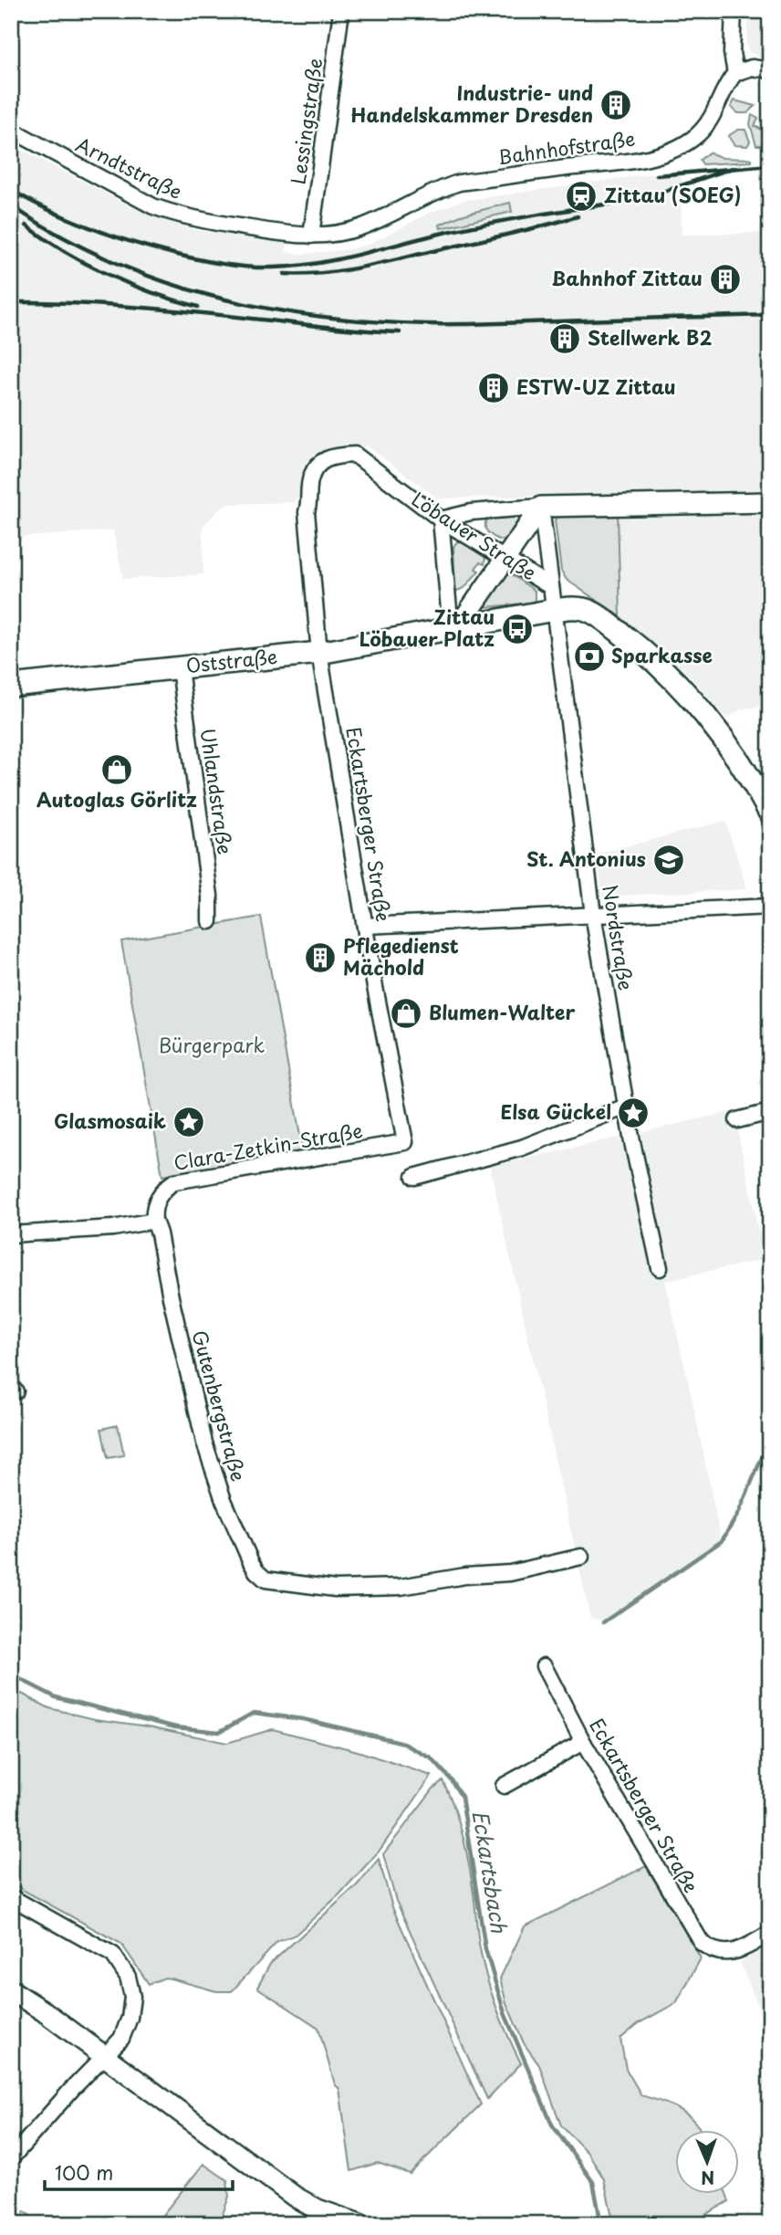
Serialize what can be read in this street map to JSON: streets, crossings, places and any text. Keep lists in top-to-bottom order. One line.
{"streets":{"main road":["Oststraße"],"street":["Lessingstraße","Bahnhofstraße","Arndtstraße","Löbauer Straße","Uhlandstraße","Eckartsberger Straße","Nordstraße","Clara-Zetkin-Straße","Gutenbergstraße"]},"crossings":[["Lessingstraße","Bahnhofstraße"],["Lessingstraße","Arndtstraße"],["Bahnhofstraße","Arndtstraße"],["Löbauer Straße","Oststraße"],["Löbauer Straße","Eckartsberger Straße"],["Löbauer Straße","Nordstraße"],["Oststraße","Uhlandstraße"],["Oststraße","Eckartsberger Straße"],["Oststraße","Nordstraße"],["Eckartsberger Straße","Clara-Zetkin-Straße"],["Clara-Zetkin-Straße","Gutenbergstraße"]],"water":["Eckartsbach"],"parks":["Bürgerpark"],"places":{"building":["Industrie- und Handelskammer Dresden","Bahnhof Zittau","Stellwerk B2","ESTW-UZ Zittau","Pflegedienst Mächold"],"station":["Zittau (SOEG)"],"bus stop":["Zittau Löbauer Platz"],"bank":["Sparkasse"],"shop":["Autoglas Görlitz","Blumen-Walter"],"school or university":["St. Antonius"],"place":["Elsa Gückel","Glasmosaik"]},"scale_bar":"100 m","north":"bottom"}
